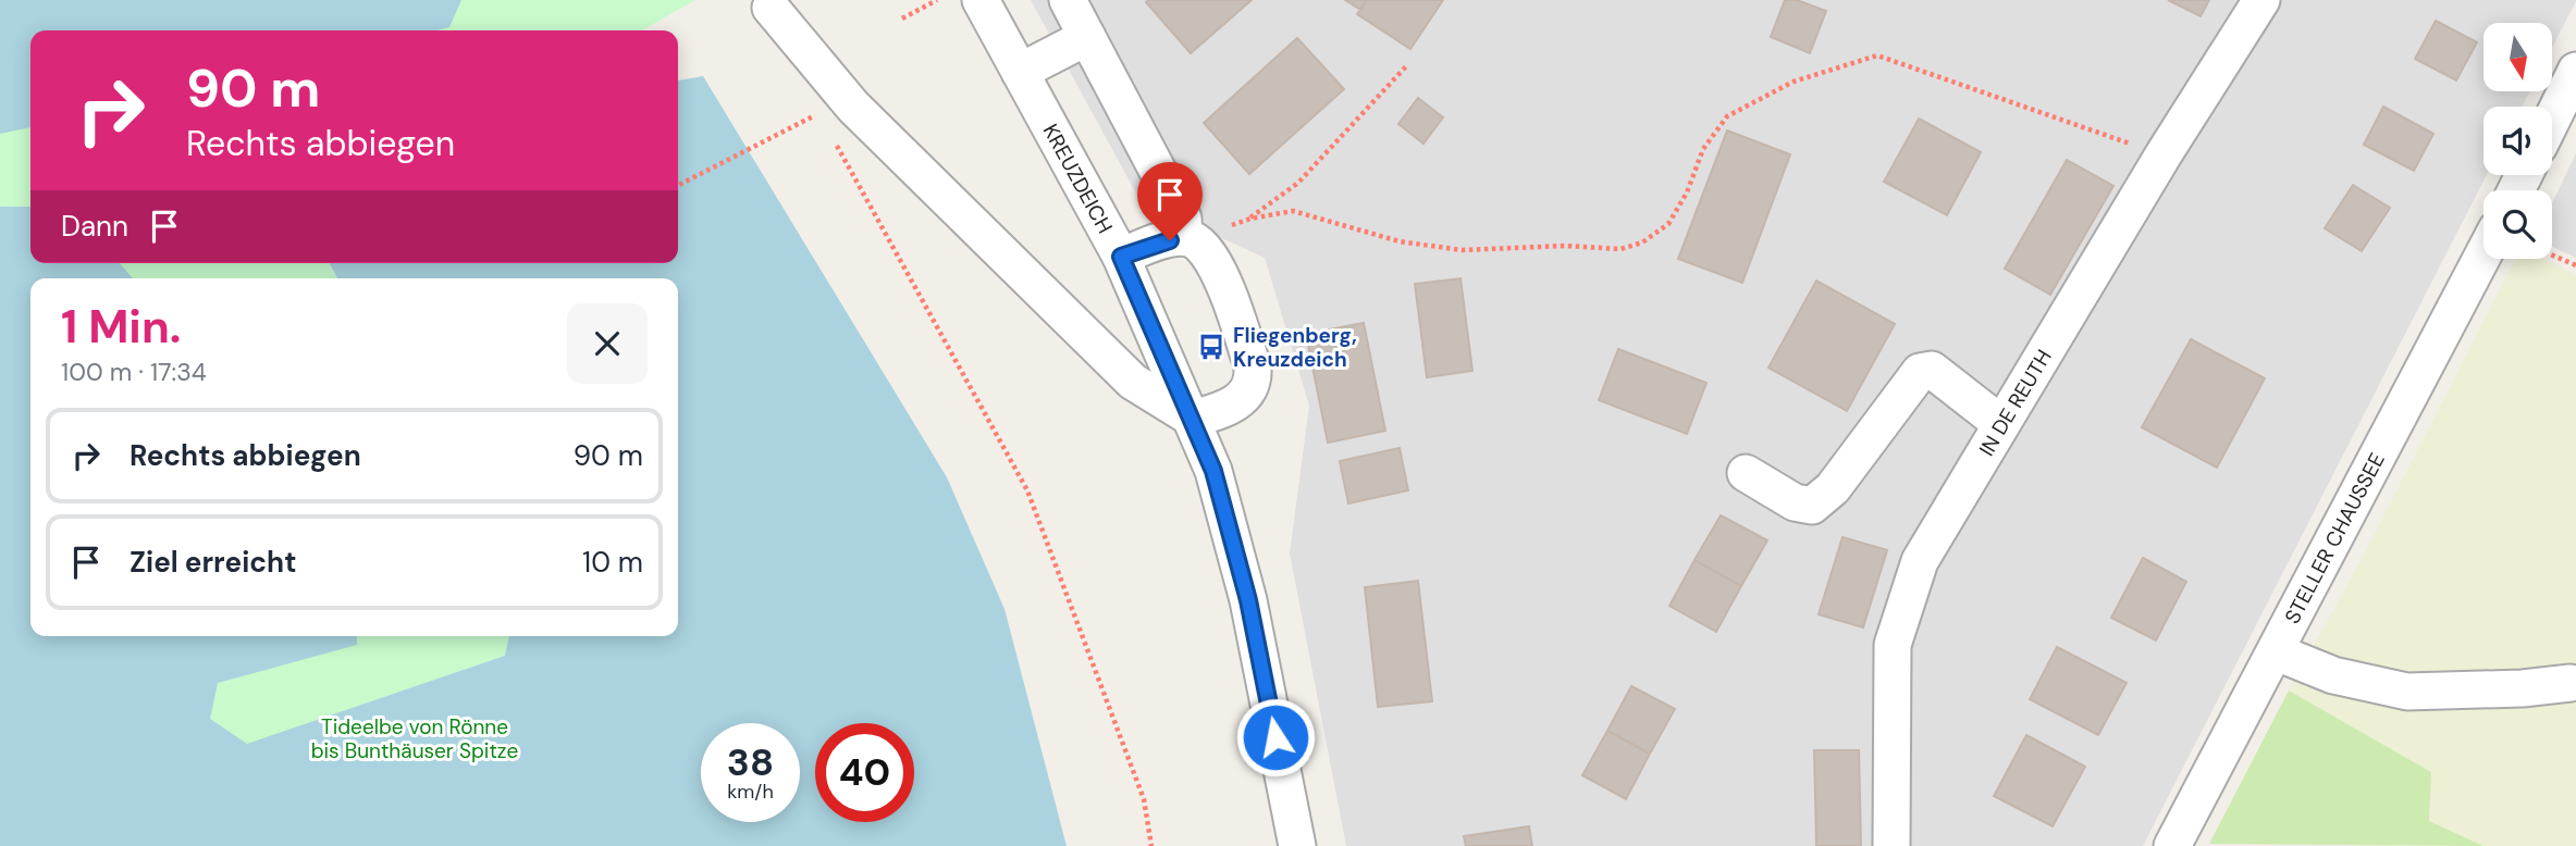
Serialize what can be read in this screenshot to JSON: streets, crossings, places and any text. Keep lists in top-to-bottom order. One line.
{"streets":{"street":["KREUZDEICH","IN DE REUTH","STELLER CHAUSSEE"]},"parks":["Tideelbe von Rönne bis Bunthäuser Spitze"],"places":{"bus stop":["Fliegenberg, Kreuzdeich"]},"north":"bottom","page":{"turn":["90 m","Rechts abbiegen"],"then":"Dann","heading":["1 Min.","100 m · 17:34"],"list":[{"name":"Rechts abbiegen","value":"90 m"},{"name":"Ziel erreicht","value":"10 m"}],"speed":"38 km/h","limit":"40"}}
